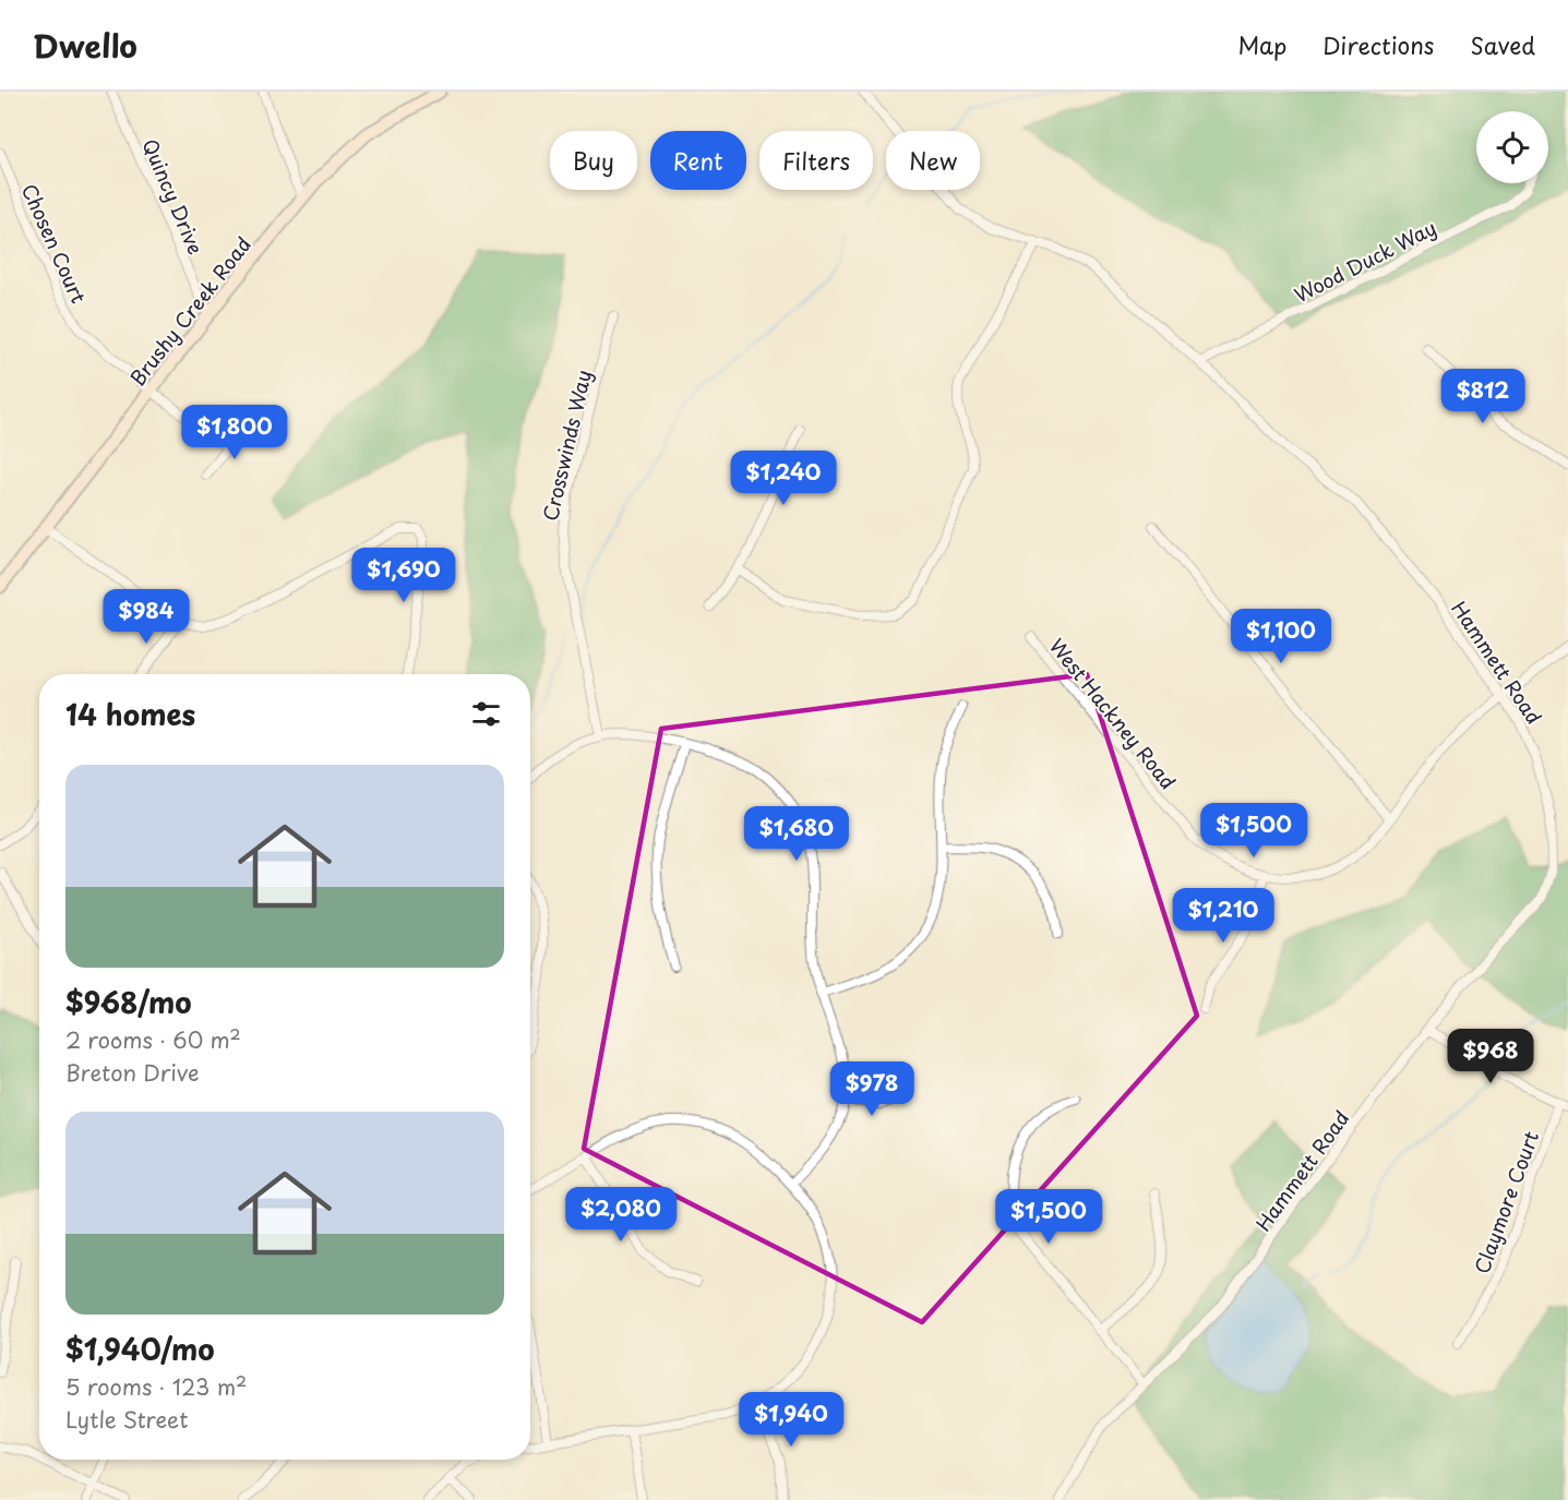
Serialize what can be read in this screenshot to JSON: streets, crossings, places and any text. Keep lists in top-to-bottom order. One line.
{"streets":{"main road":["Brushy Creek Road"],"street":["Quincy Drive","Chosen Court","Wood Duck Way","Crosswinds Way","Hammett Road","West Hackney Road","Claymore Court"]},"crossings":[["Quincy Drive","Brushy Creek Road"],["Chosen Court","Brushy Creek Road"],["Wood Duck Way","Hammett Road"],["Hammett Road","West Hackney Road"]],"page":{"header":"Dwello","nav":["Map","Directions","Saved"],"chip":["Buy","Rent","Filters","New"],"price":["$812","$1,800","$1,240","$1,690","$984","$1,100","$1,500","$1,680","$1,210","$968","$978","$2,080","$1,500","$1,940"],"heading":"14 homes","list":[{"name":"$968/mo","note":"2 rooms · 60 m² · Breton Drive"},{"name":"$1,940/mo","note":"5 rooms · 123 m² · Lytle Street"}]}}
